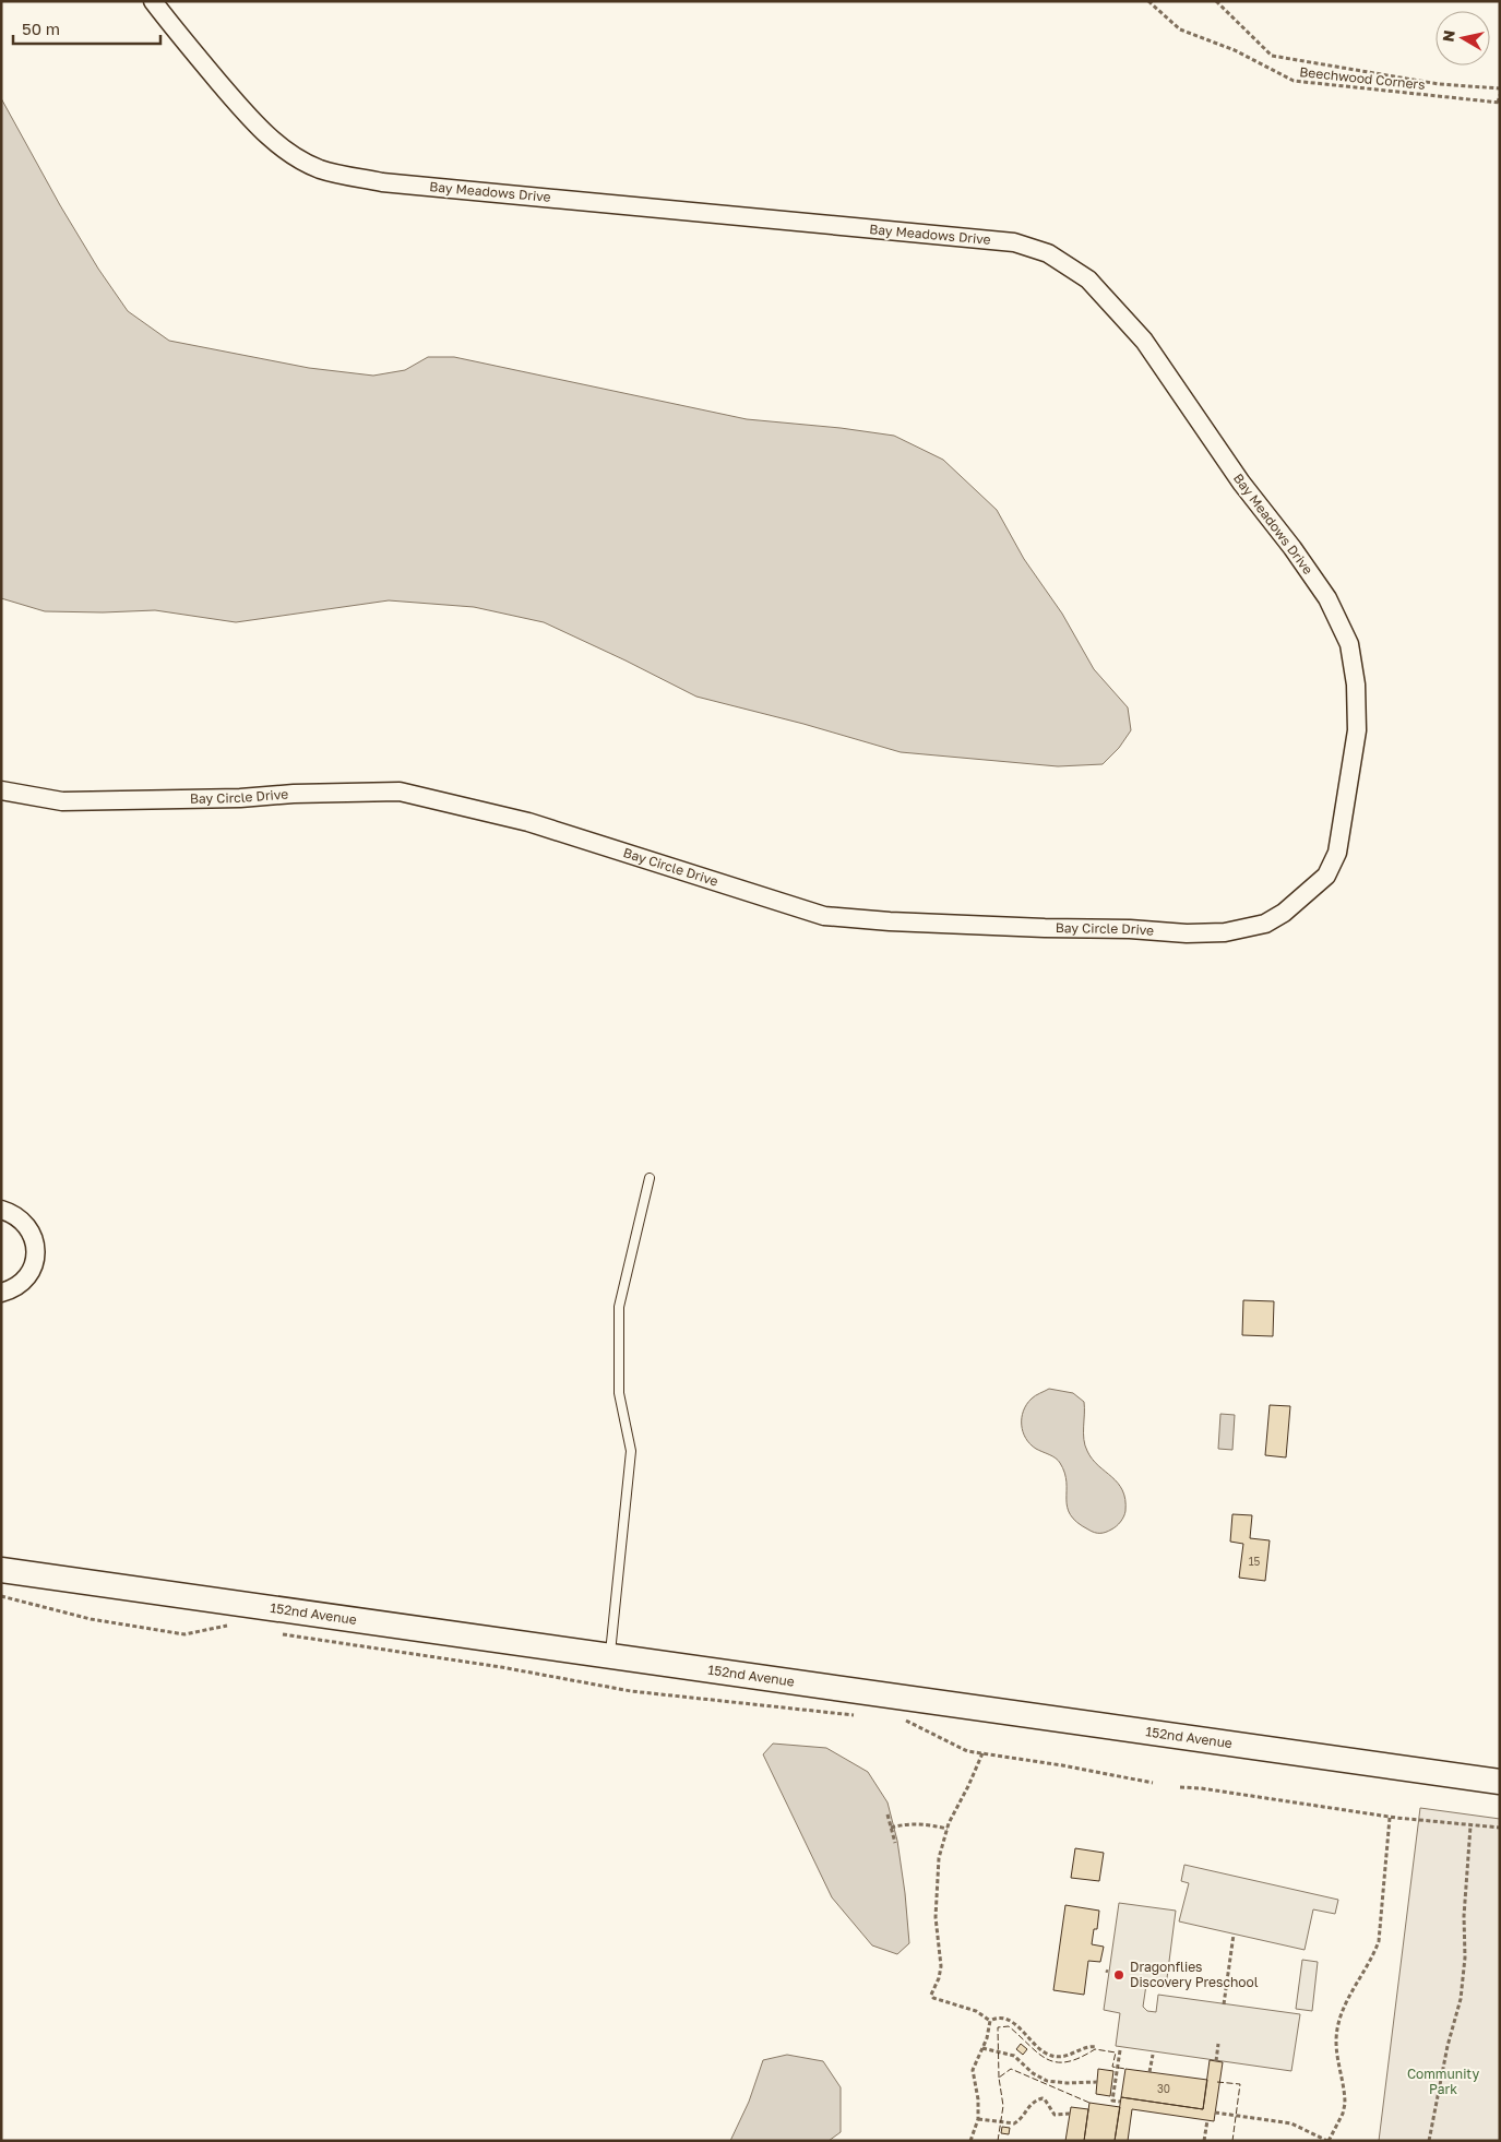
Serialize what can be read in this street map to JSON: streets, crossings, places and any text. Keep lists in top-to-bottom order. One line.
{"streets":{"street":["Bay Meadows Drive","Bay Circle Drive","152nd Avenue"],"path":["Beechwood Corners"]},"crossings":[["Bay Meadows Drive","Bay Circle Drive"]],"parks":["Community Park"],"places":["Dragonflies Discovery Preschool"],"house_numbers":["15","30"],"scale_bar":"50 m","north":"left"}
